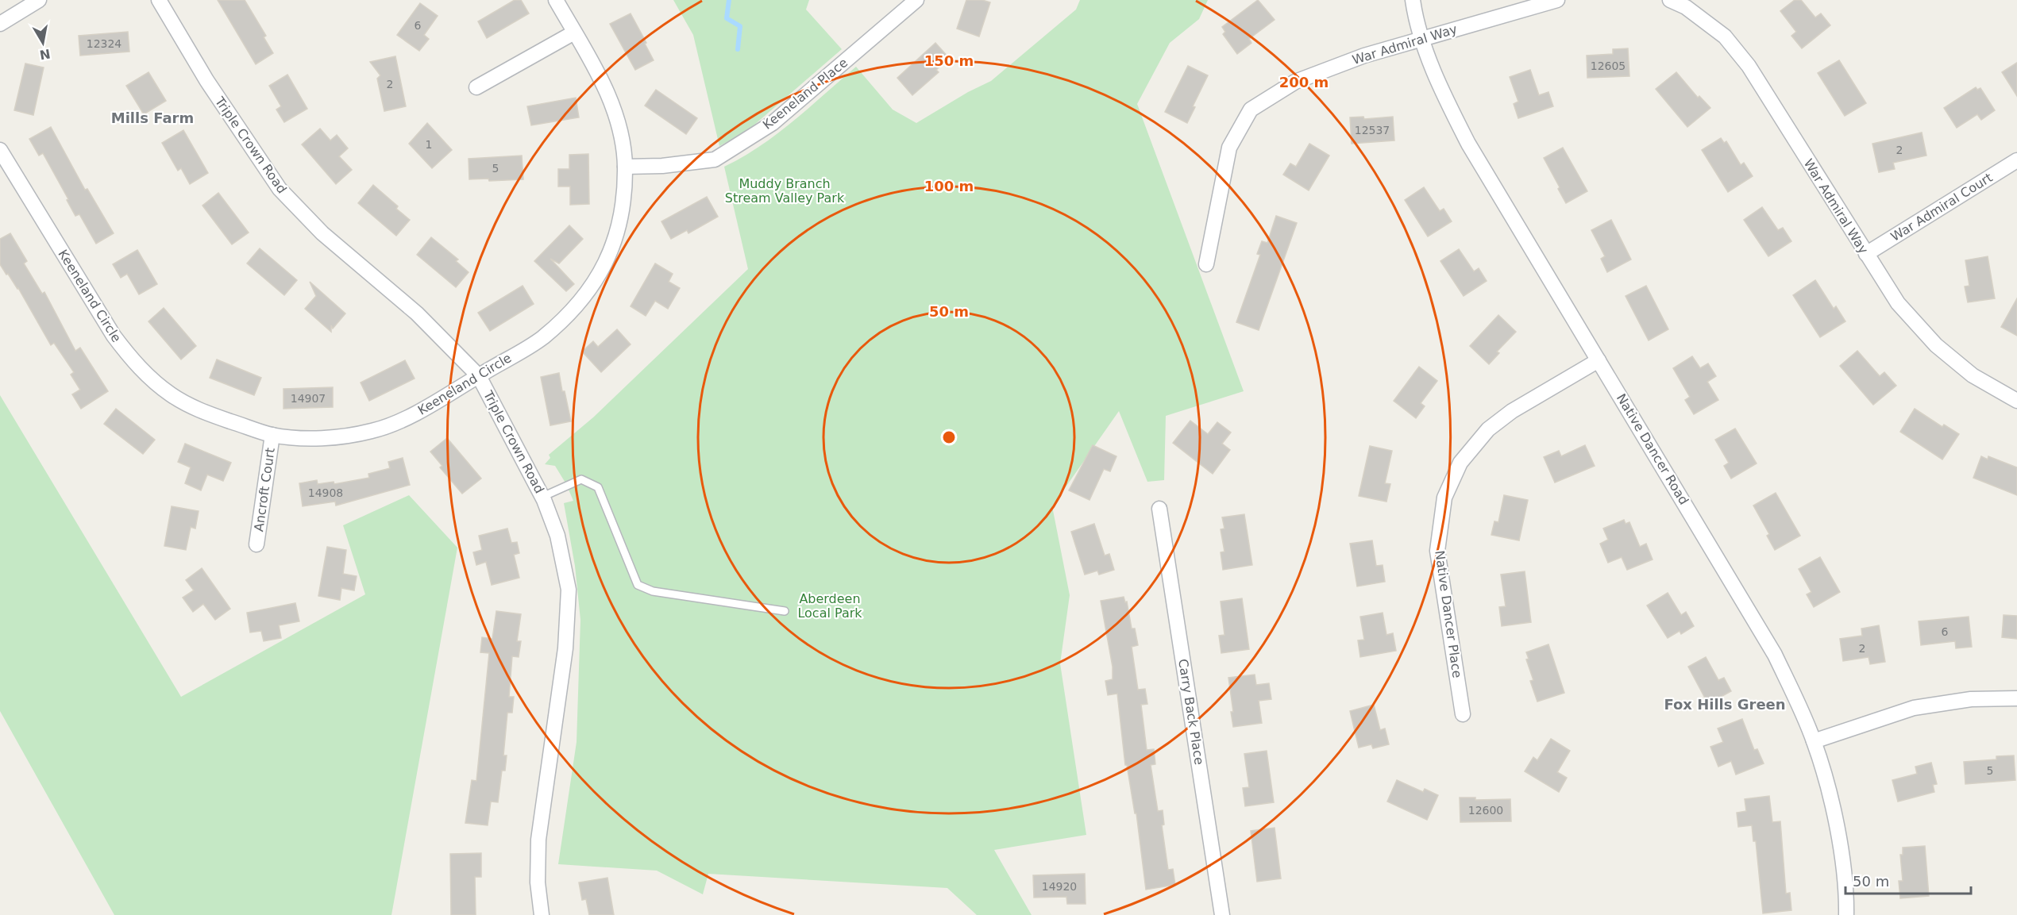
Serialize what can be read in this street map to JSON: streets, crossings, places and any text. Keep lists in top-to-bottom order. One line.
{"streets":{"street":["War Admiral Way","Keeneland Place","Triple Crown Road","War Admiral Court","Keeneland Circle","Native Dancer Road","Ancroft Court","Native Dancer Place","Carry Back Place"]},"crossings":[["War Admiral Way","War Admiral Court"],["War Admiral Way","Native Dancer Road"],["Keeneland Place","Keeneland Circle"],["Triple Crown Road","Keeneland Circle"],["Keeneland Circle","Ancroft Court"],["Native Dancer Road","Native Dancer Place"]],"districts":["Mills Farm","Fox Hills Green"],"parks":["Muddy Branch Stream Valley Park","Aberdeen Local Park"],"house_numbers":["6","12324","12605","2","12537","1","2","5","14907","14908","6","2","5","12600","14920"],"scale_bar":"50 m","north":"bottom","rings":["150 m","200 m","100 m","50 m"]}
